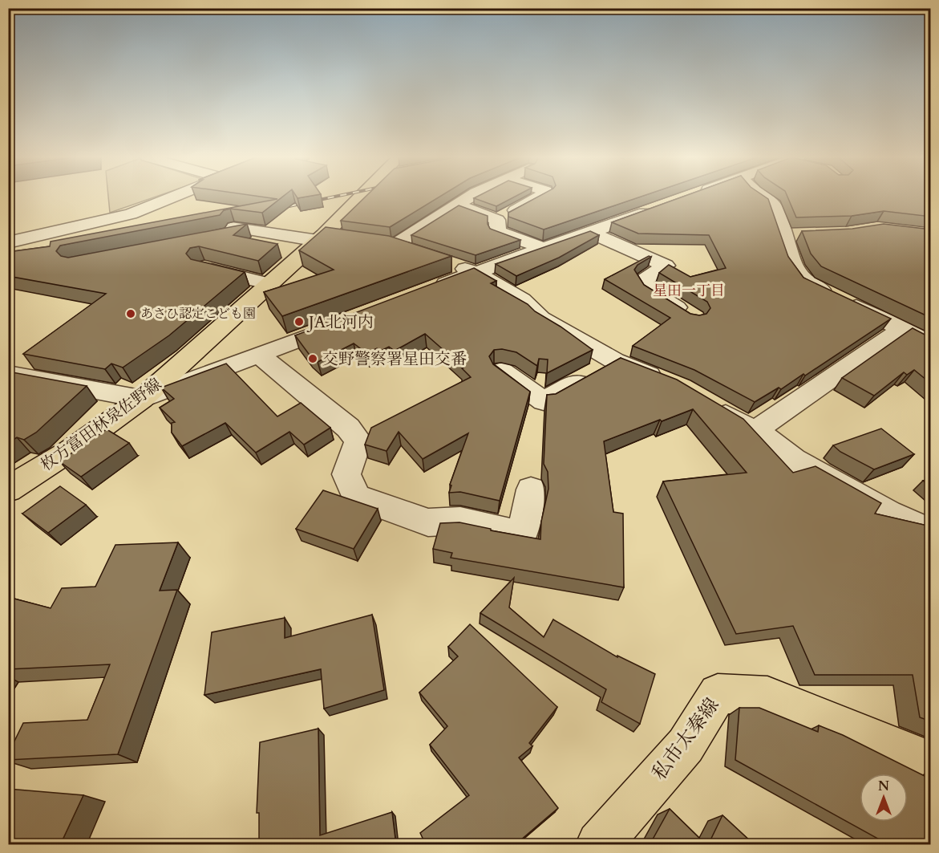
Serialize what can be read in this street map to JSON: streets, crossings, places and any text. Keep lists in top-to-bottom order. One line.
{"streets":{"main road":["枚方富田林泉佐野線","私市太秦線"]},"districts":["星田一丁目"],"places":["あさひ認定こども園","JA北河内","交野警察署星田交番"],"north":"top"}
